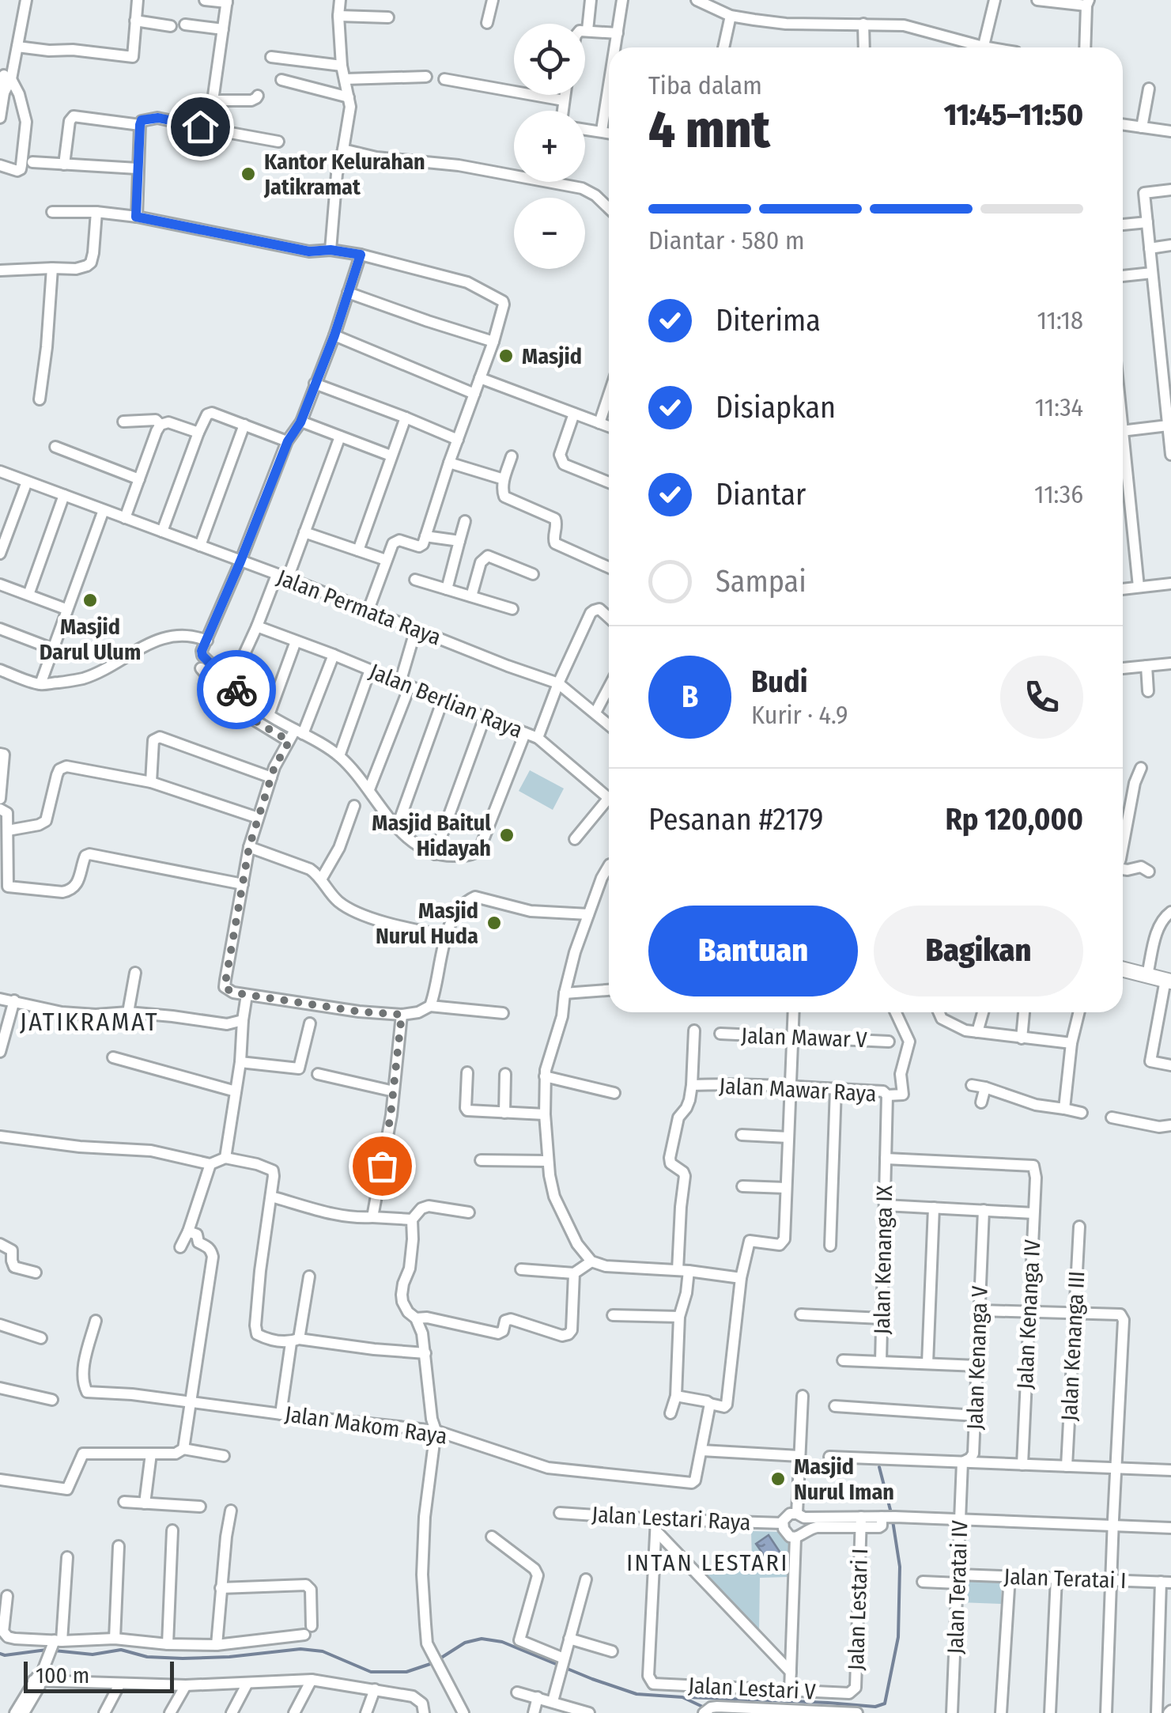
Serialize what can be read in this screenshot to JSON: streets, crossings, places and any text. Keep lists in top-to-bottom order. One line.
{"streets":{"street":["Jalan Permata Raya","Jalan Berlian Raya","Jalan Mawar V","Jalan Mawar Raya","Jalan Kenanga IX","Jalan Kenanga IV","Jalan Kenanga III","Jalan Kenanga V","Jalan Makom Raya","Jalan Lestari Raya","Jalan Teratai I","Jalan Teratai IV","Jalan Lestari I","Jalan Lestari V"]},"crossings":[["Jalan Mawar Raya","Jalan Kenanga IX"],["Jalan Mawar Raya","Jalan Kenanga IV"],["Jalan Kenanga IX","Jalan Kenanga IV"],["Jalan Kenanga V","Jalan Teratai IV"],["Jalan Teratai I","Jalan Teratai IV"],["Jalan Lestari I","Jalan Lestari V"]],"districts":["JATIKRAMAT","INTAN LESTARI"],"places":["Kantor Kelurahan Jatikramat","Masjid","Masjid Darul Ulum","Masjid Baitul Hidayah","Masjid Nurul Huda","Masjid Nurul Iman"],"scale_bar":"100 m","page":{"map_buttons":["+","−"],"heading":["4 mnt","Tiba dalam","11:45–11:50"],"panel":["Budi","Kurir · 4.9","Pesanan #2179","Rp 120,000"],"bar":"Diantar · 580 m","list":[["Diterima","11:18"],["Disiapkan","11:34"],["Diantar","11:36"],"Sampai"],"round":"B","buttons":["Bantuan","Bagikan"],"scale":"100 m"}}
